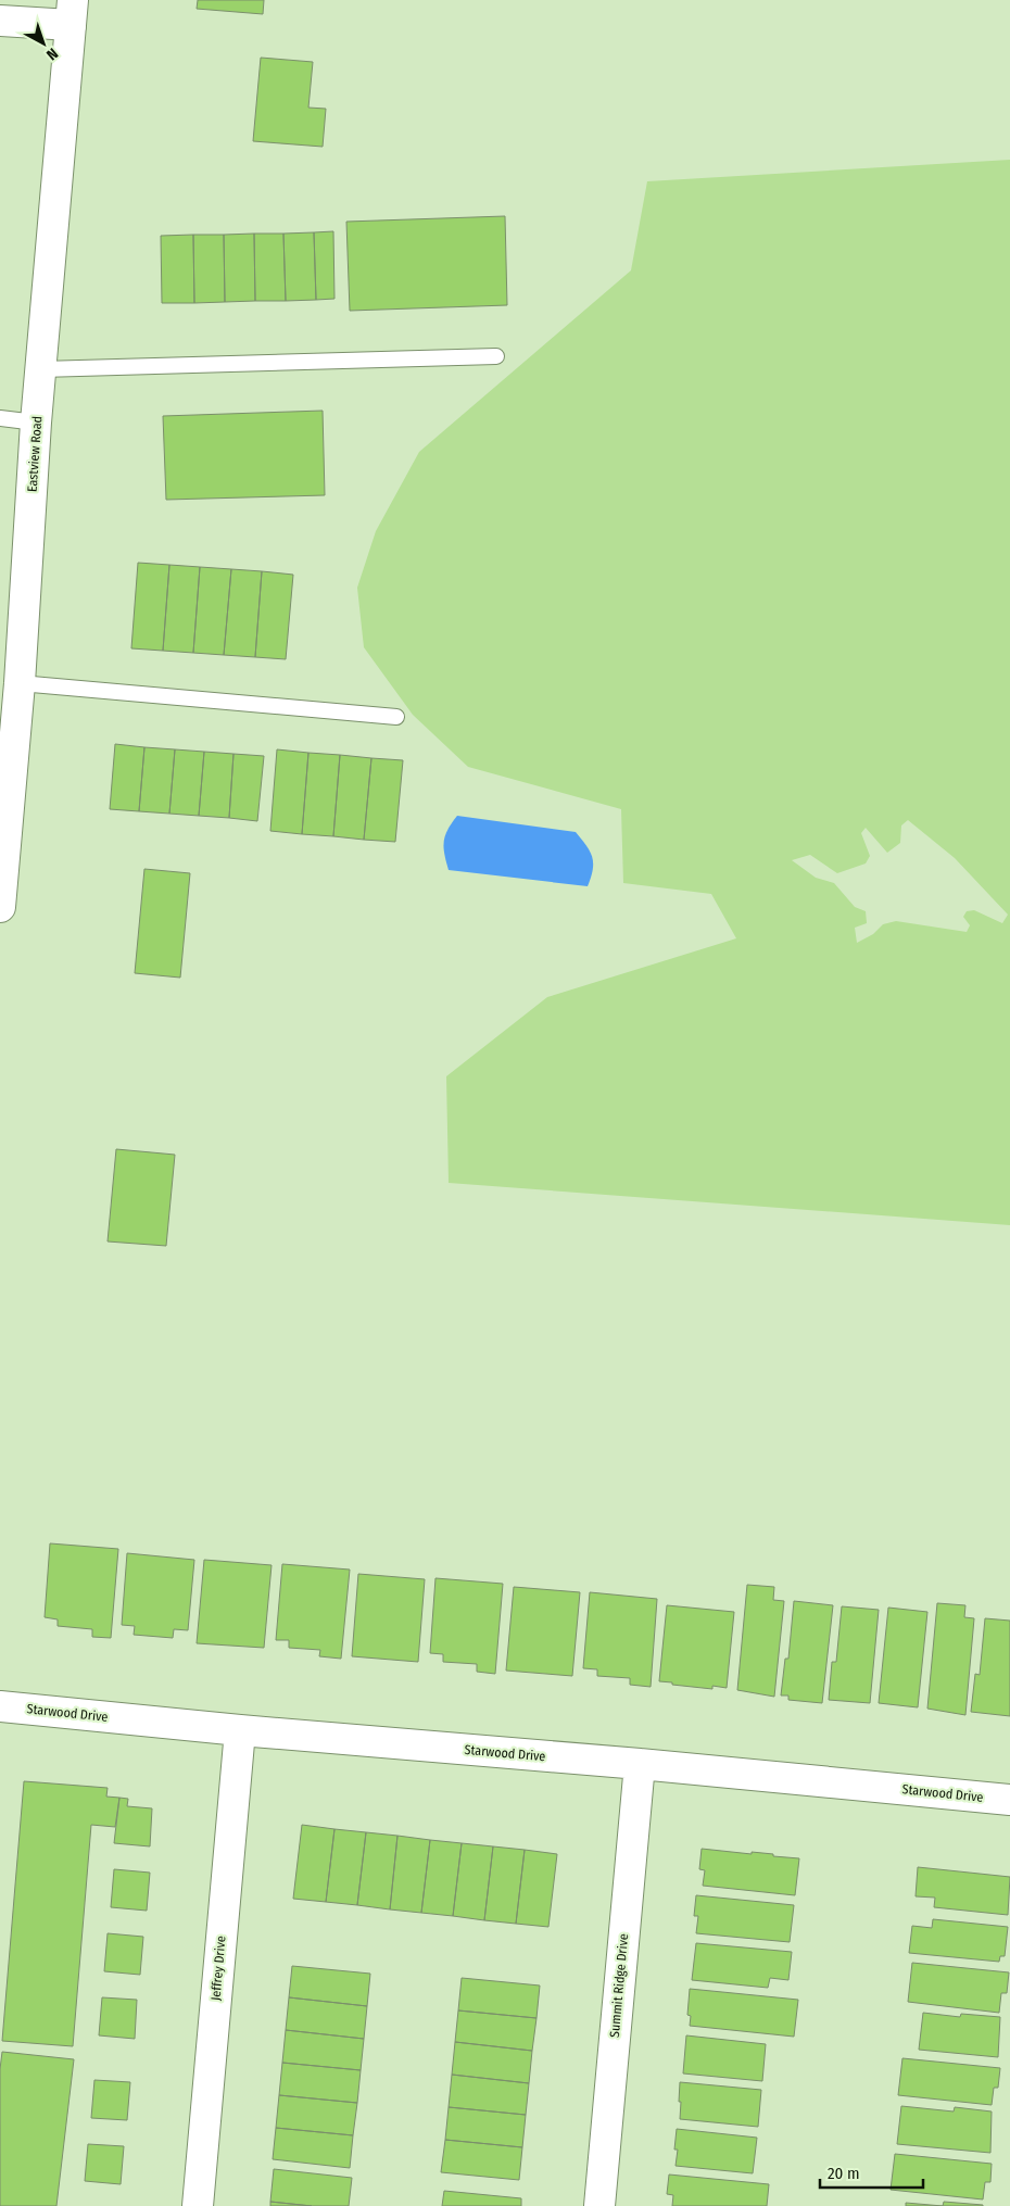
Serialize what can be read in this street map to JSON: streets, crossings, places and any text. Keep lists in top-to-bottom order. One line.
{"streets":{"street":["Eastview Road","Starwood Drive","Jeffrey Drive","Summit Ridge Drive"]},"crossings":[["Starwood Drive","Jeffrey Drive"],["Starwood Drive","Summit Ridge Drive"]],"scale_bar":"20 m","north":"bottom right"}
